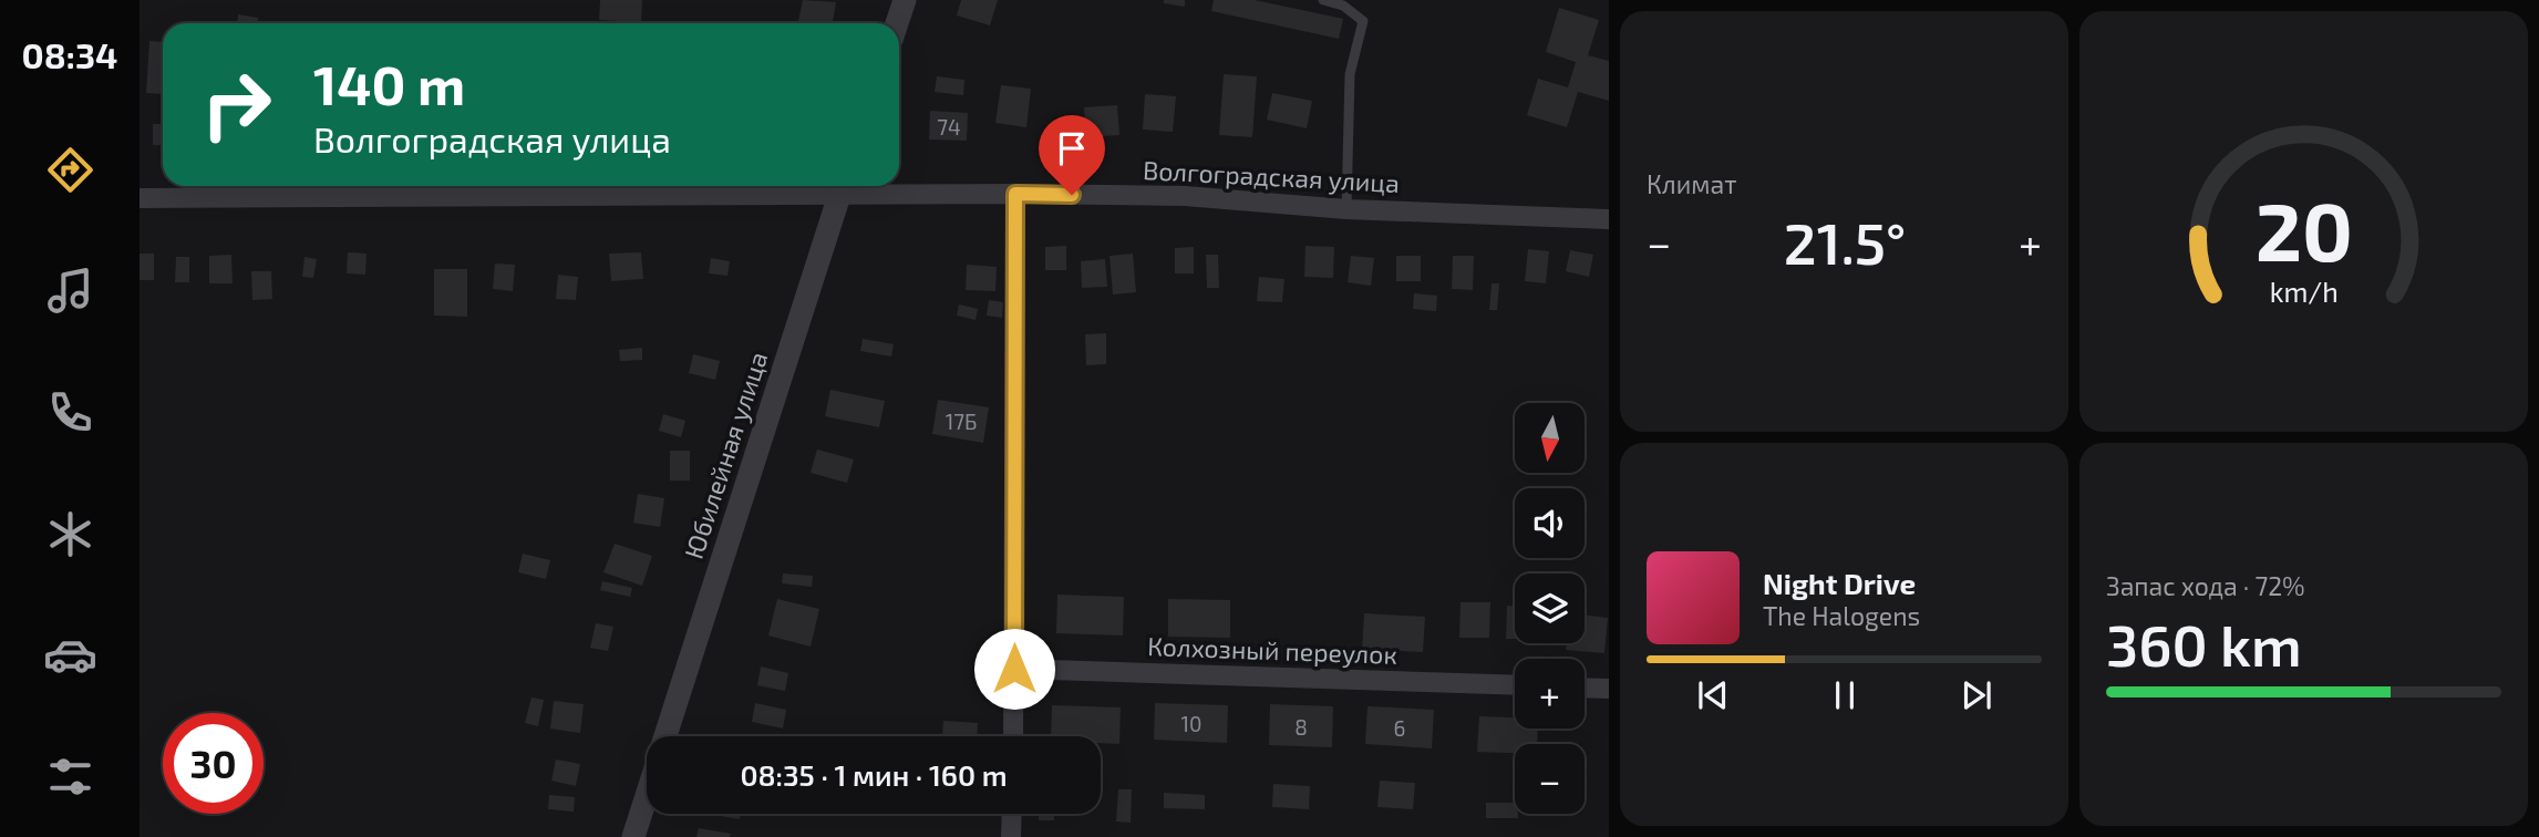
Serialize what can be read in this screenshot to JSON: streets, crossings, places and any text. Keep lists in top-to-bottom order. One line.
{"streets":{"street":["Волгоградская улица","Юбилейная улица","Колхозный переулок"]},"crossings":[["Волгоградская улица","Юбилейная улица"]],"house_numbers":["74","17Б","10","8","6"],"north":"bottom","page":{"tabs":"08:34","tile":["Климат",["Запас хода · 72%","360 km"]],"turn":["140 m","Волгоградская улица"],"heat":["−","21.5°","+"],"map_buttons":["+","−"],"song":["Night Drive","The Halogens"],"limit":"30","trip":"08:35 · 1 мин · 160 m","gauge":["20","km/h"]}}
